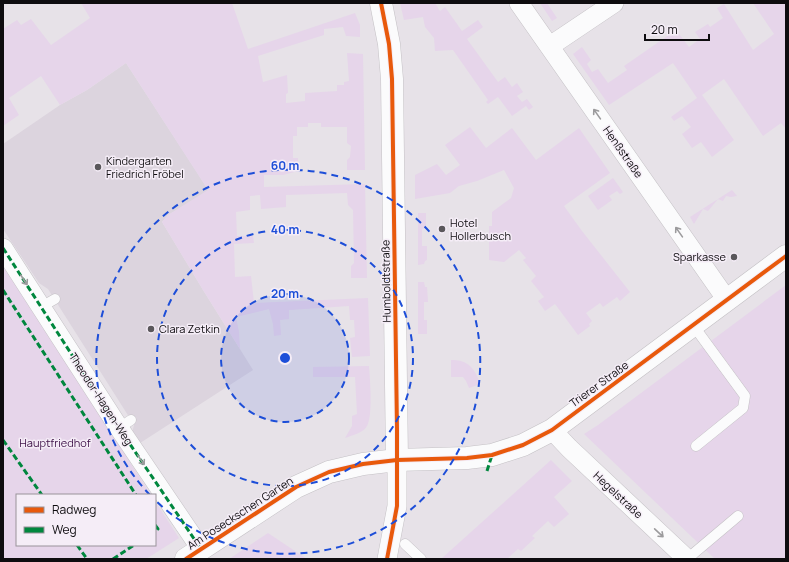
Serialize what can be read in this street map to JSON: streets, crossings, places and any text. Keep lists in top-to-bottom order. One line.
{"streets":{"street":["Henßstraße","Humboldtstraße","Trierer Straße","Theodor-Hagen-Weg","Hegelstraße","Am Poseckschen Garten"]},"crossings":[["Henßstraße","Trierer Straße"],["Humboldtstraße","Trierer Straße"],["Humboldtstraße","Am Poseckschen Garten"],["Trierer Straße","Hegelstraße"],["Trierer Straße","Am Poseckschen Garten"],["Theodor-Hagen-Weg","Am Poseckschen Garten"]],"one_way":["Henßstraße","Theodor-Hagen-Weg","Hegelstraße"],"parks":["Hauptfriedhof"],"places":["Kindergarten Friedrich Fröbel","Hotel Hollerbusch","Sparkasse","Clara Zetkin"],"legend":["Radweg","Weg"],"scale_bar":"20 m","rings":["60 m","40 m","20 m"]}
